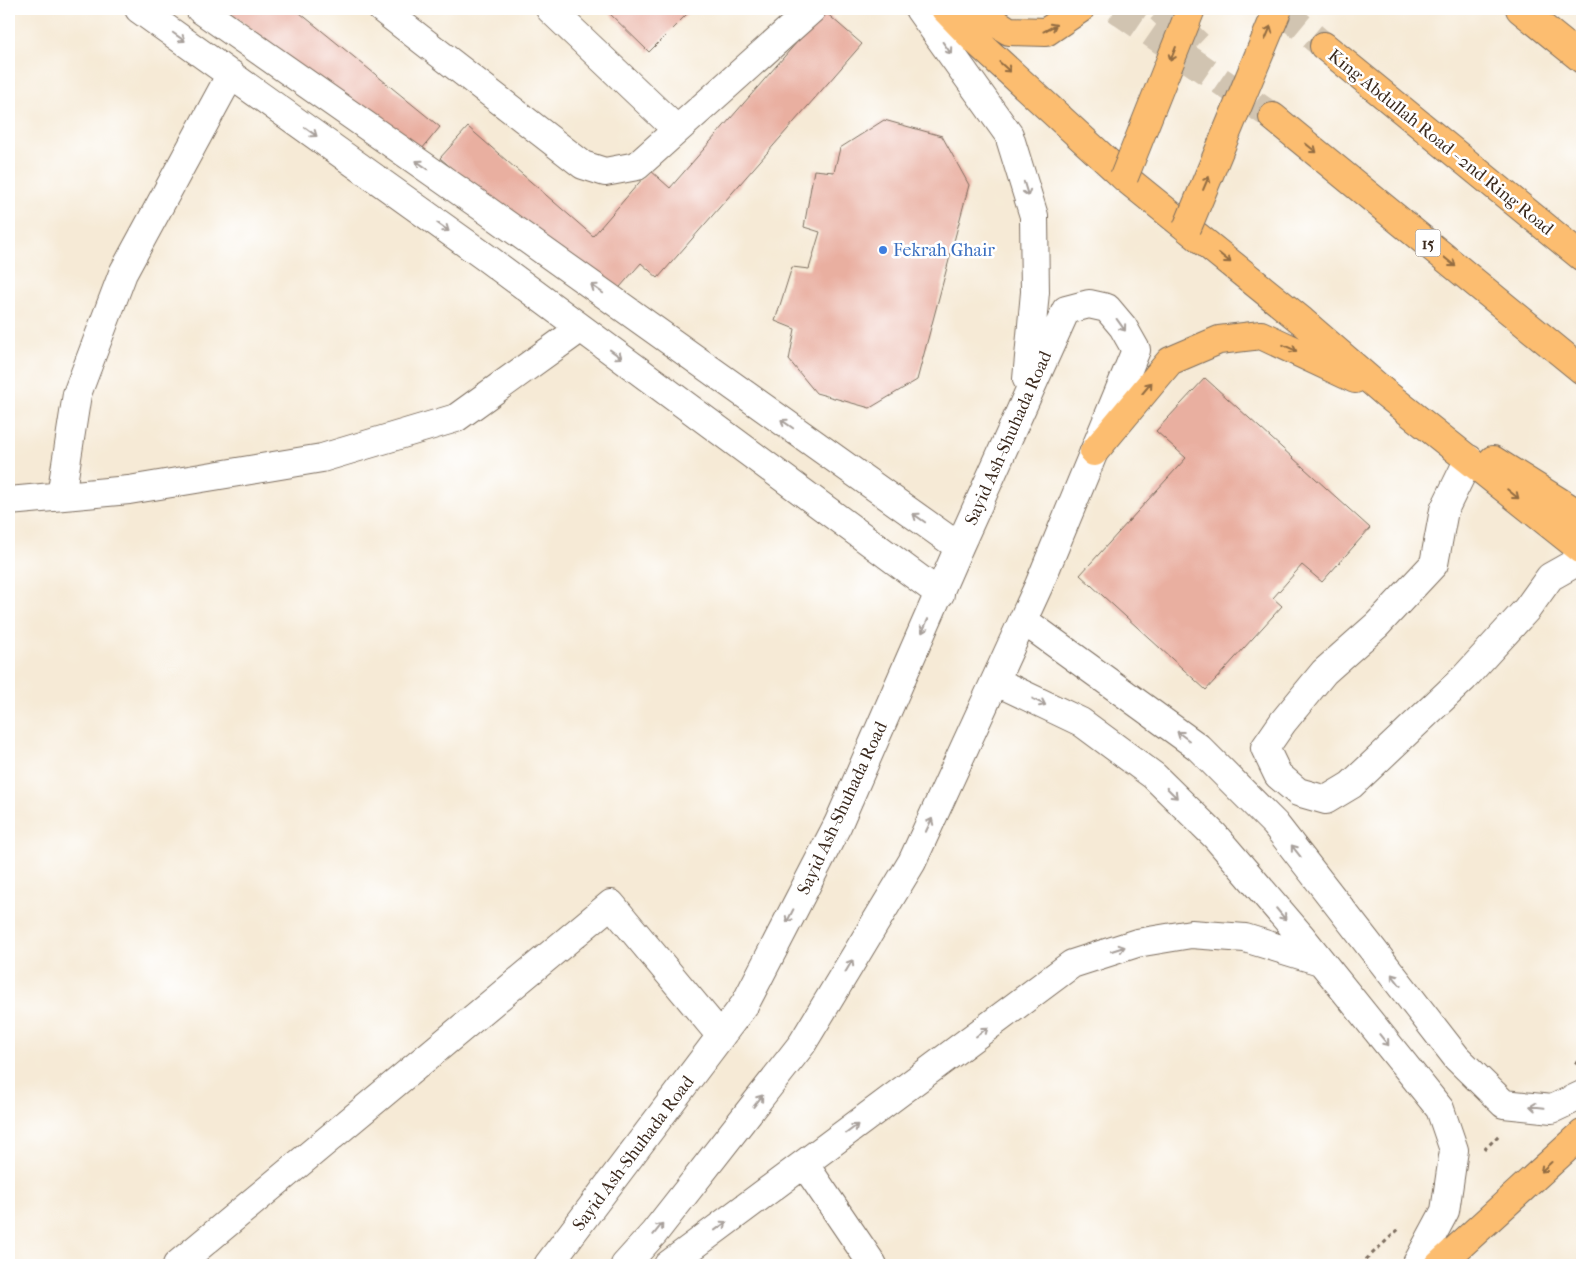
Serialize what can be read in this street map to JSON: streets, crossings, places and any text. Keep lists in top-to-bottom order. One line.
{"streets":{"main road":["King Abdullah Road - 2nd Ring Road","15"],"street":["Sayid Ash-Shuhada Road"]},"places":["Fekrah Ghair"]}
